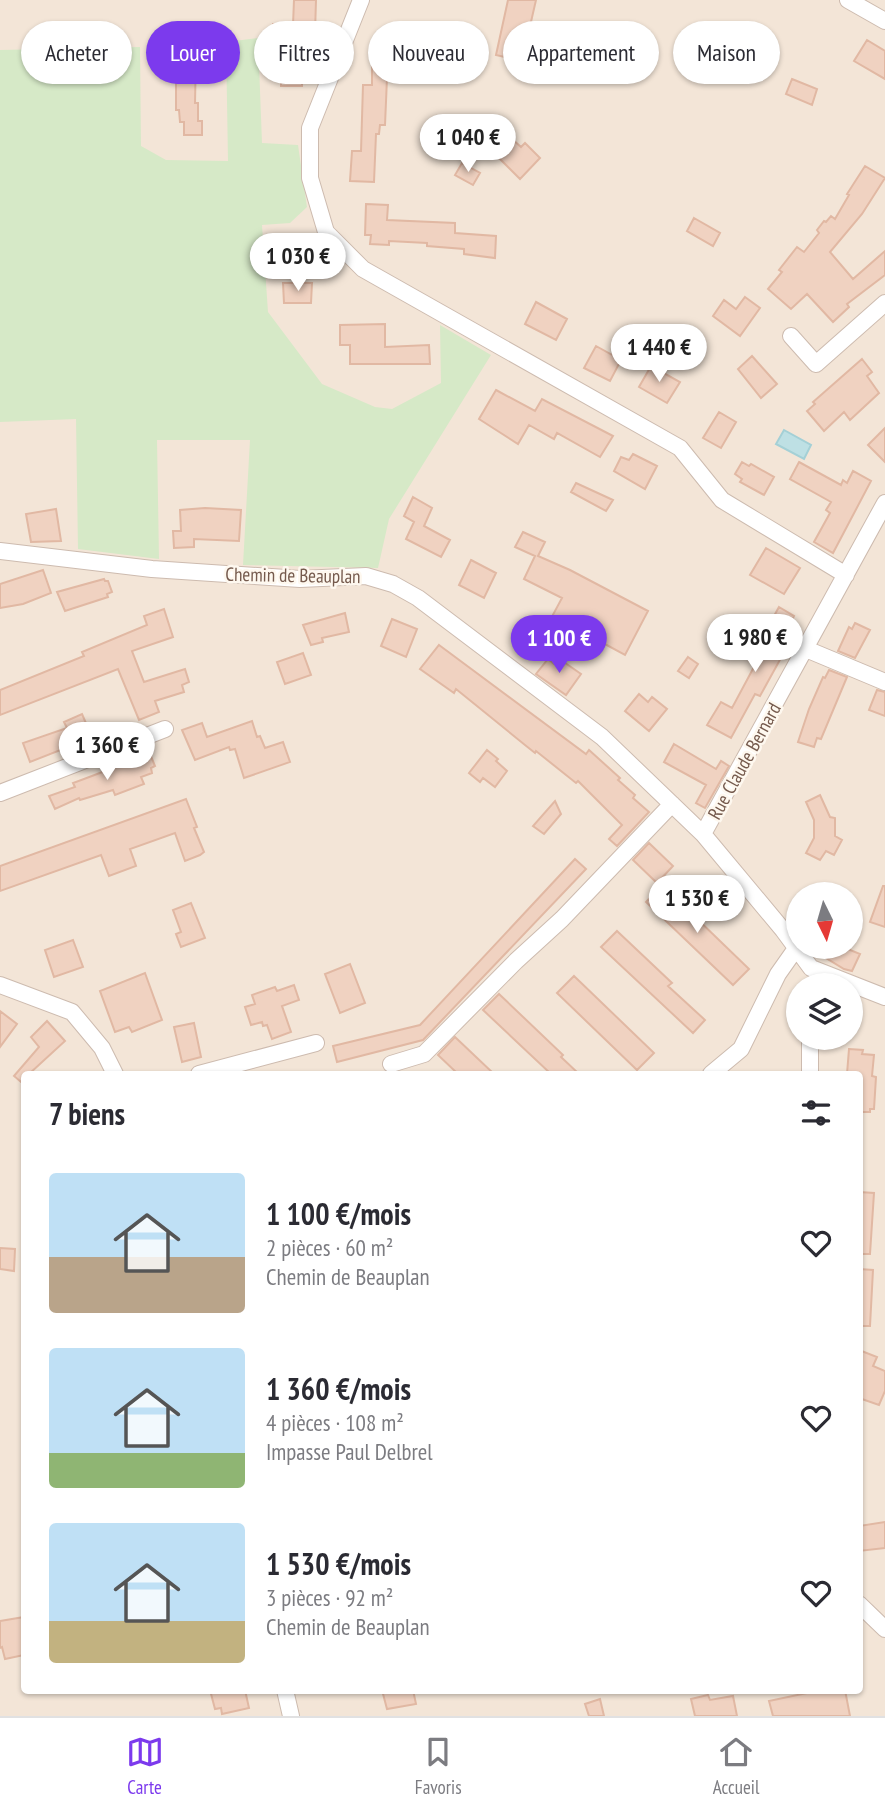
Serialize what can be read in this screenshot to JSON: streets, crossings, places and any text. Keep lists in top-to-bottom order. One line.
{"streets":{"street":["Chemin de Beauplan","Rue Claude Bernard"]},"crossings":[["Chemin de Beauplan","Rue Claude Bernard"]],"north":"bottom","page":{"chip":["Acheter","Louer","Filtres","Nouveau","Appartement","Maison"],"price":["1 040 €","1 030 €","1 440 €","1 980 €","1 100 €","1 360 €","1 530 €"],"heading":"7 biens","list":[{"name":"1 100 €/mois","note":"2 pièces · 60 m² · Chemin de Beauplan"},{"name":"1 360 €/mois","note":"4 pièces · 108 m² · Impasse Paul Delbrel"},{"name":"1 530 €/mois","note":"3 pièces · 92 m² · Chemin de Beauplan"}],"tabs":["Carte","Favoris","Accueil"]}}
